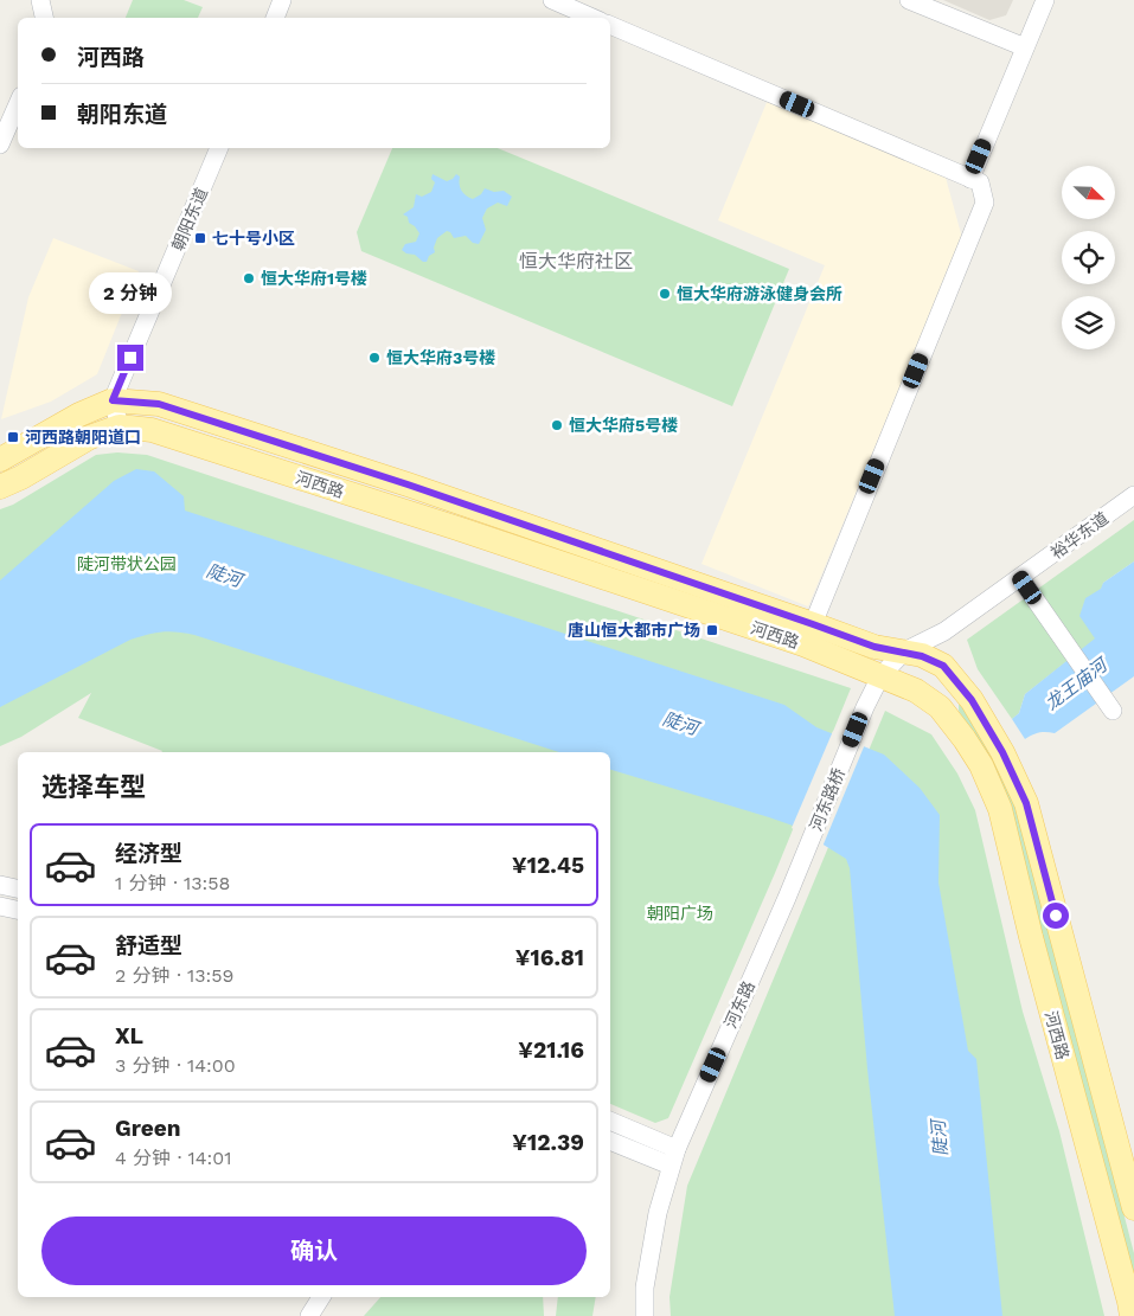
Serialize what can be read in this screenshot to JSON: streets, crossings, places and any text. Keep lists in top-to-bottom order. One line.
{"streets":{"main road":["河西路"],"street":["朝阳东道","裕华东道","河东路桥","河东路"]},"crossings":[["朝阳东道","河西路"],["河西路","裕华东道"],["河西路","河东路桥"],["裕华东道","河东路桥"],["河东路桥","河东路"]],"districts":["恒大华府社区"],"water":["陡河","龙王庙河"],"parks":["陡河带状公园","朝阳广场"],"places":{"transit":["七十号小区","河西路朝阳道口","唐山恒大都市广场"],"other":["恒大华府1号楼","恒大华府游泳健身会所","恒大华府3号楼","恒大华府5号楼"]},"north":"bottom right","page":{"banner":["河西路","朝阳东道"],"bubble":"2 分钟","heading":"选择车型","list":[{"name":"经济型","note":"1 分钟 · 13:58","value":"¥12.45"},{"name":"舒适型","note":"2 分钟 · 13:59","value":"¥16.81"},{"name":"XL","note":"3 分钟 · 14:00","value":"¥21.16"},{"name":"Green","note":"4 分钟 · 14:01","value":"¥12.39"}],"buttons":"确认"}}
